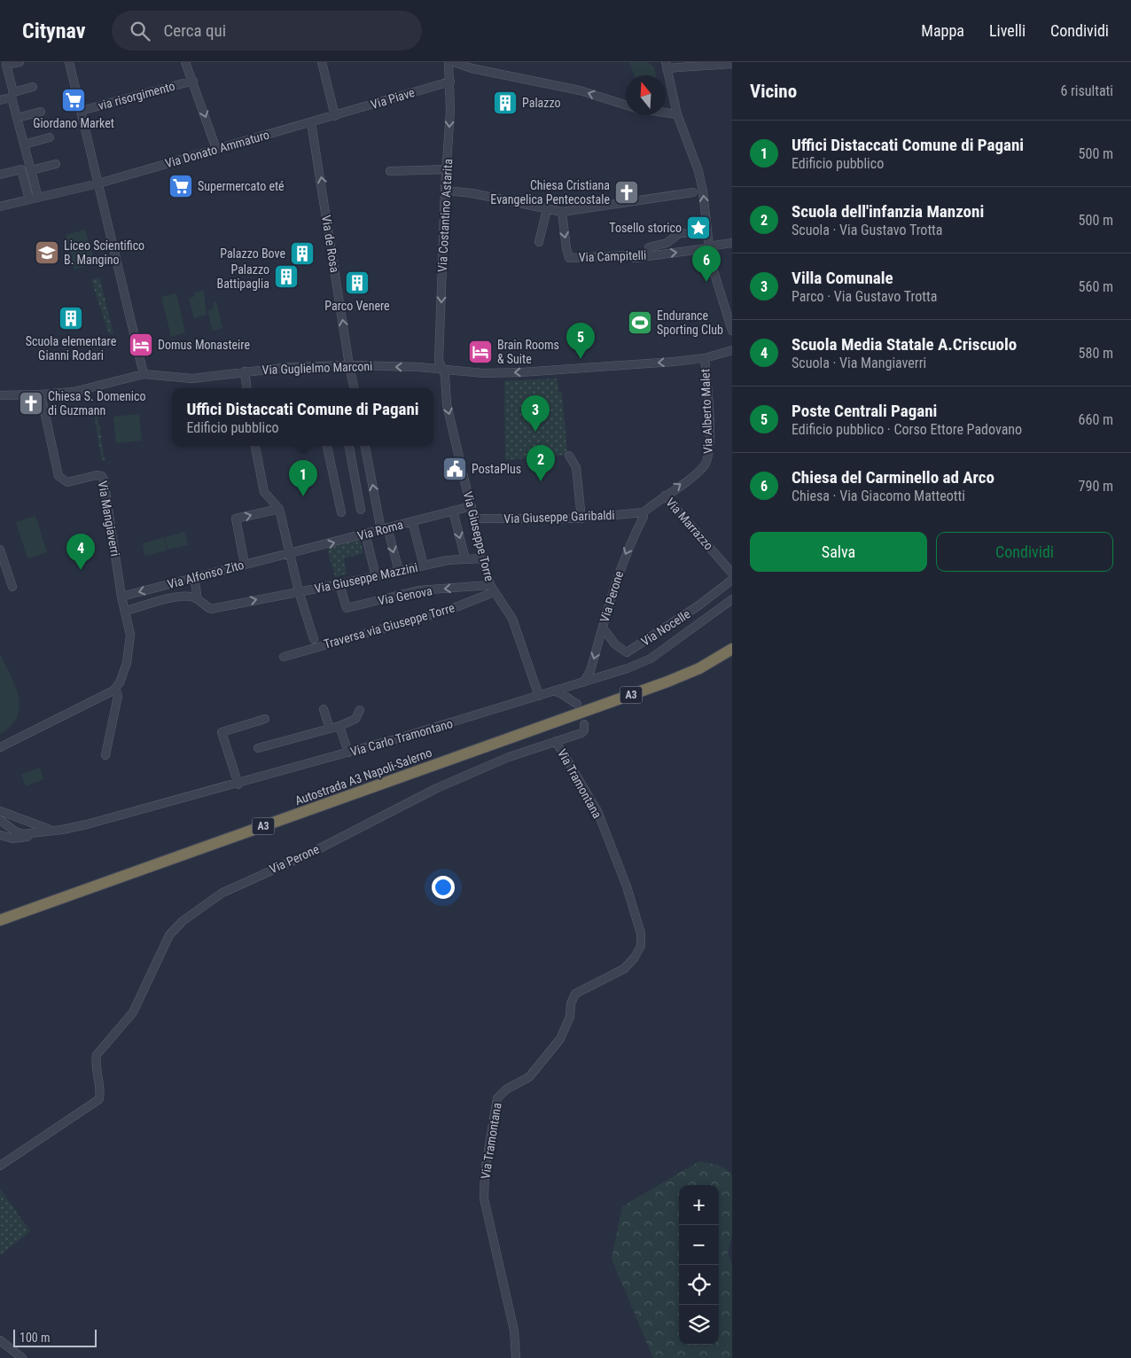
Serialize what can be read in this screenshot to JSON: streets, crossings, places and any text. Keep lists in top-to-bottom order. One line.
{"streets":{"highway":["A3","Autostrada A3 Napoli-Salerno"],"street":["via risorgimento","Via Piave","Via Donato Ammaturo","Via Costantino Astarita","Via de Rosa","Via Campitelli","Via Guglielmo Marconi","Via Alberto Malet","Via Giuseppe Garibaldi","Via Mangiaverri","Via Marrazzo","Via Roma","Via Giuseppe Torre","Via Alfonso Zito","Via Giuseppe Mazzini","Via Genova","Via Perone","Traversa via Giuseppe Torre","Via Nocelle","Via Carlo Tramontano","Via Tramontana"]},"crossings":[["Via Piave","Via Donato Ammaturo"],["Via Piave","Via Costantino Astarita"],["Via Donato Ammaturo","Via de Rosa"],["Via Costantino Astarita","Via Guglielmo Marconi"],["Via Costantino Astarita","Via Giuseppe Torre"],["Via de Rosa","Via Guglielmo Marconi"],["Via Guglielmo Marconi","Via Alberto Malet"],["Via Guglielmo Marconi","Via Mangiaverri"],["Via Guglielmo Marconi","Via Giuseppe Torre"],["Via Alberto Malet","Via Giuseppe Garibaldi"],["Via Alberto Malet","Via Marrazzo"],["Via Alberto Malet","Via Perone"],["Via Giuseppe Garibaldi","Via Giuseppe Torre"],["Via Giuseppe Garibaldi","Via Perone"],["Via Mangiaverri","Via Alfonso Zito"],["Via Roma","Via Giuseppe Torre"],["Via Roma","Via Alfonso Zito"],["Via Giuseppe Torre","Via Giuseppe Mazzini"],["Via Giuseppe Torre","Via Genova"],["Via Giuseppe Torre","Traversa via Giuseppe Torre"],["Via Giuseppe Torre","Via Carlo Tramontano"],["Via Giuseppe Mazzini","Via Genova"],["Via Genova","Traversa via Giuseppe Torre"],["Via Perone","Via Nocelle"],["Via Perone","Via Carlo Tramontano"],["Via Perone","Via Tramontana"]],"one_way":["Via Costantino Astarita","Via de Rosa","Via Guglielmo Marconi","Via Alberto Malet","Via Roma","Via Giuseppe Torre","Via Genova"],"places":{"supermarket":["Giordano Market","Supermercato eté"],"building":["Palazzo","Palazzo Bove","Palazzo Battipaglia","Parco Venere","Scuola elementare Gianni Rodari"],"church":["Chiesa Cristiana Evangelica Pentecostale","Chiesa S. Domenico di Guzmann"],"place":["Tosello storico"],"school or university":["Liceo Scientifico B. Mangino"],"sports":["Endurance Sporting Club"],"hotel":["Domus Monasteire","Brain Rooms & Suite"],"public building":["PostaPlus"]},"scale_bar":"100 m","north":"top","page":{"header":"Citynav","search":"Cerca qui","nav":["Mappa","Livelli","Condividi"],"heading":["Vicino","6 risultati"],"list":[{"mark":"1","name":"Uffici Distaccati Comune di Pagani","note":"Edificio pubblico","value":"500 m"},{"mark":"2","name":"Scuola dell'infanzia Manzoni","note":"Scuola · Via Gustavo Trotta","value":"500 m"},{"mark":"3","name":"Villa Comunale","note":"Parco · Via Gustavo Trotta","value":"560 m"},{"mark":"4","name":"Scuola Media Statale A.Criscuolo","note":"Scuola · Via Mangiaverri","value":"580 m"},{"mark":"5","name":"Poste Centrali Pagani","note":"Edificio pubblico · Corso Ettore Padovano","value":"660 m"},{"mark":"6","name":"Chiesa del Carminello ad Arco","note":"Chiesa · Via Giacomo Matteotti","value":"790 m"}],"pins":["6","5","3","2","1","4"],"popup":["Uffici Distaccati Comune di Pagani","Edificio pubblico"],"buttons":["Salva","Condividi"],"map_buttons":["+","−"],"scale":"100 m"}}
